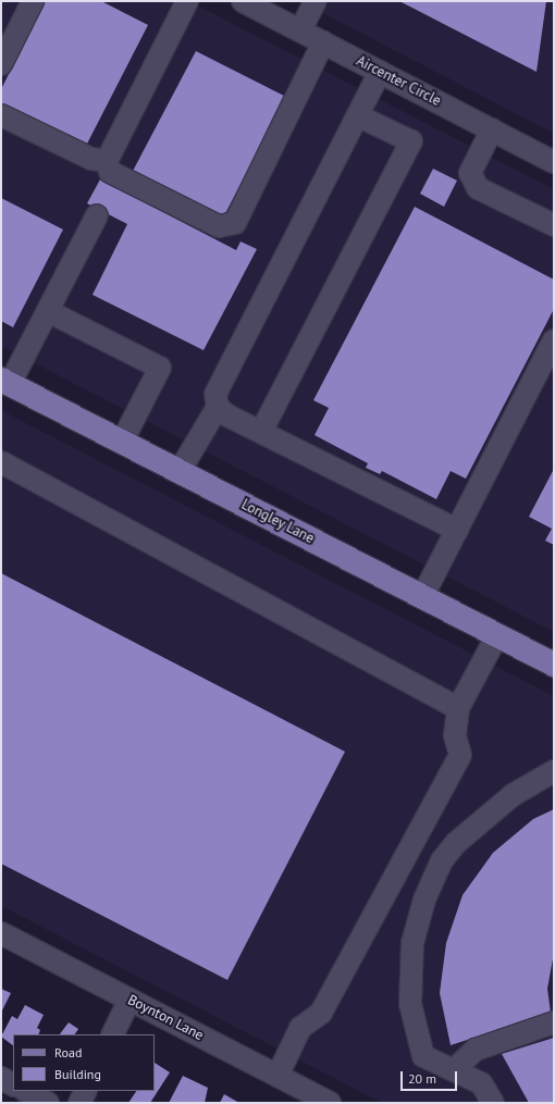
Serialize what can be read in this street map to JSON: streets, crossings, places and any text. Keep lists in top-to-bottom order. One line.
{"streets":{"main road":["Longley Lane"],"street":["Aircenter Circle","Boynton Lane"]},"legend":["Road","Building"],"scale_bar":"20 m"}
